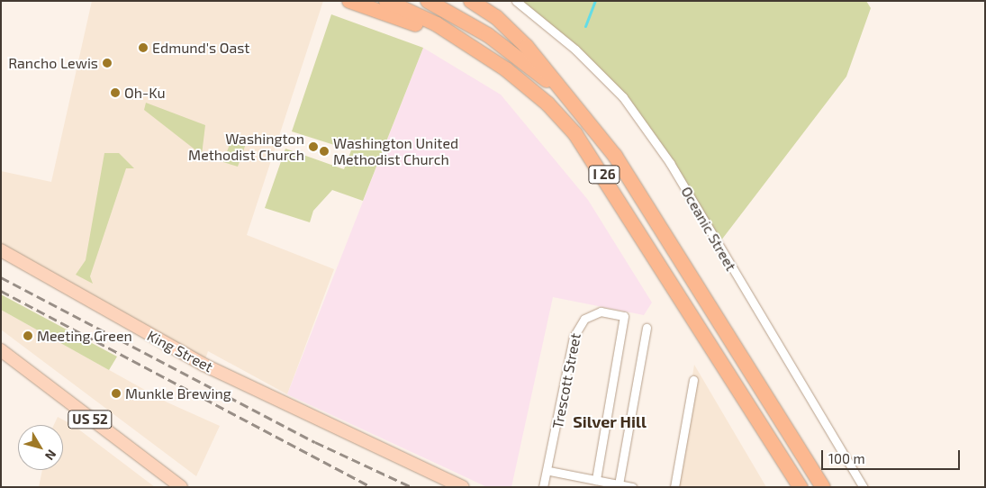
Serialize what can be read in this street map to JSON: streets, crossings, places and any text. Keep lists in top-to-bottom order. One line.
{"streets":{"highway":["I 26"],"main road":["King Street","US 52"],"street":["Oceanic Street","Trescott Street"]},"districts":["Silver Hill"],"places":["Edmund's Oast","Rancho Lewis","Oh-Ku","Washington Methodist Church","Washington United Methodist Church","Meeting Green","Munkle Brewing"],"scale_bar":"100 m","north":"bottom right"}
